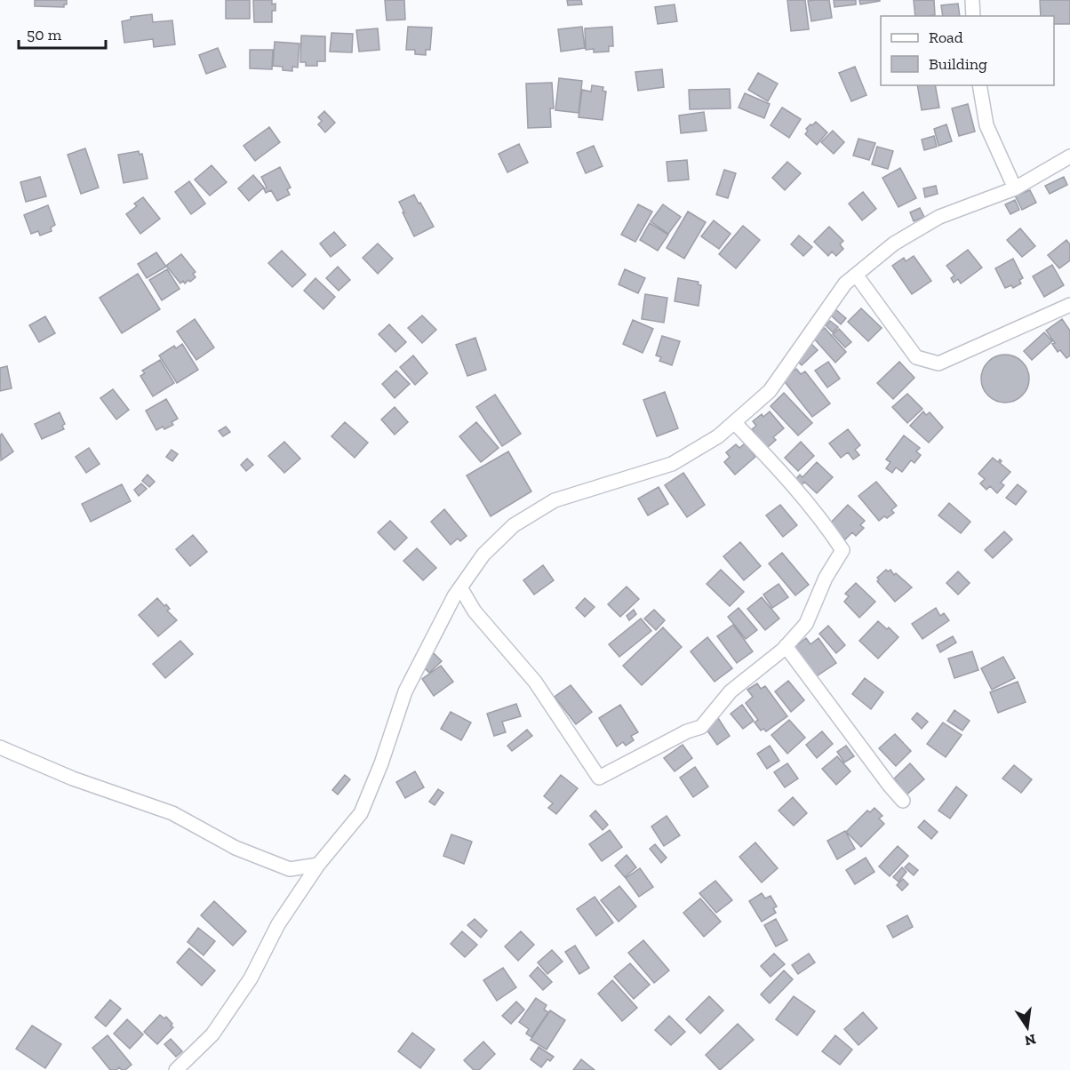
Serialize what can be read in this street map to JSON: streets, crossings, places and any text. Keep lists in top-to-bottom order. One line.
{"legend":["Road","Building"],"scale_bar":"50 m","north":"bottom"}
